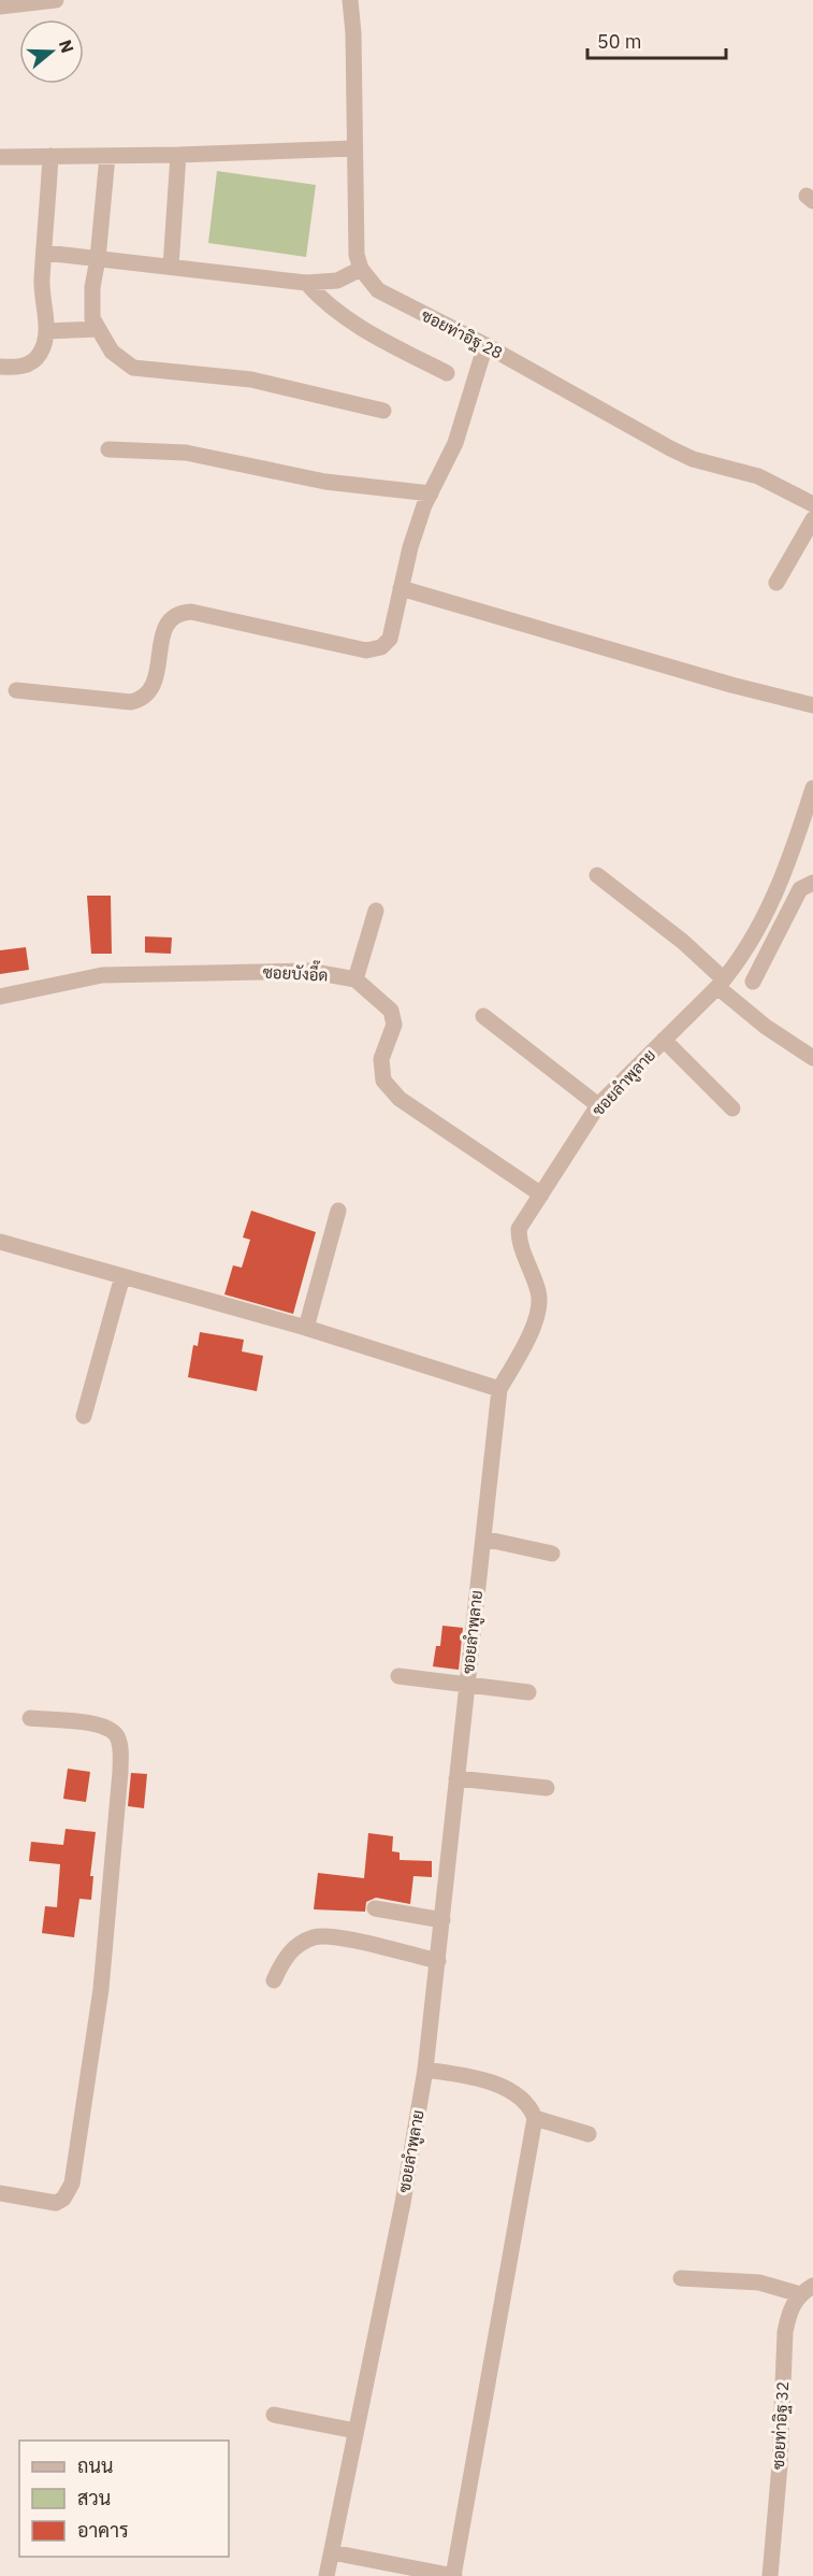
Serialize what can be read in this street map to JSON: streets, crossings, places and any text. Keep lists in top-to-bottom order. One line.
{"streets":{"street":["ซอยท่าอิฐ 28","ซอยบังอี๊ด","ซอยลำพูลาย","ซอยท่าอิฐ 32"]},"legend":["ถนน","สวน","อาคาร"],"scale_bar":"50 m","north":"right"}
